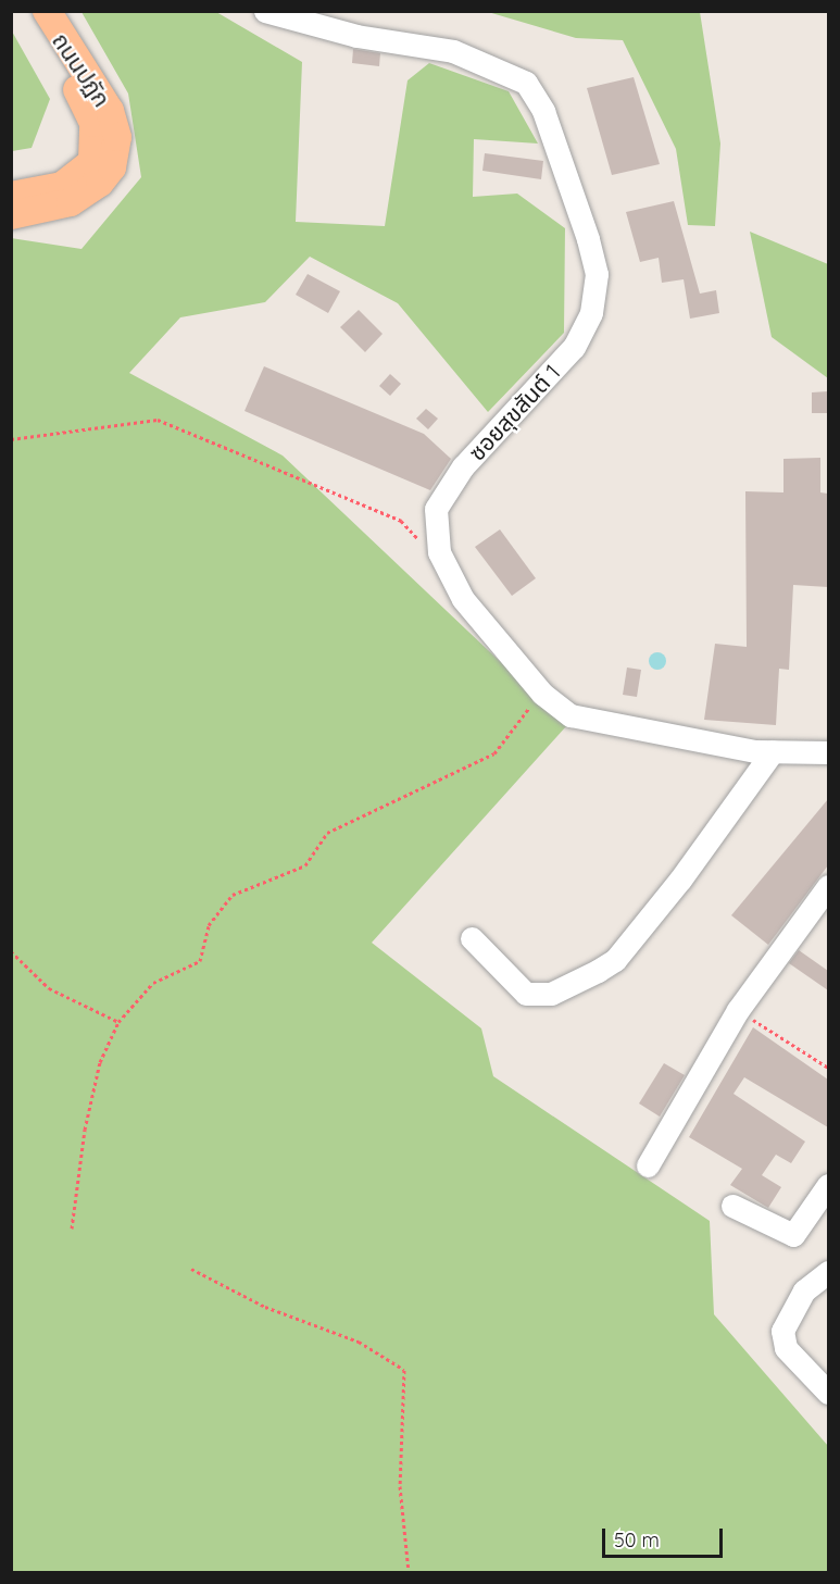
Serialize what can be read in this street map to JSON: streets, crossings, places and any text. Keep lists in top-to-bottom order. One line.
{"streets":{"main road":["ถนนปฏัก"],"street":["ซอยสุขสันต์ 1"]},"scale_bar":"50 m"}
